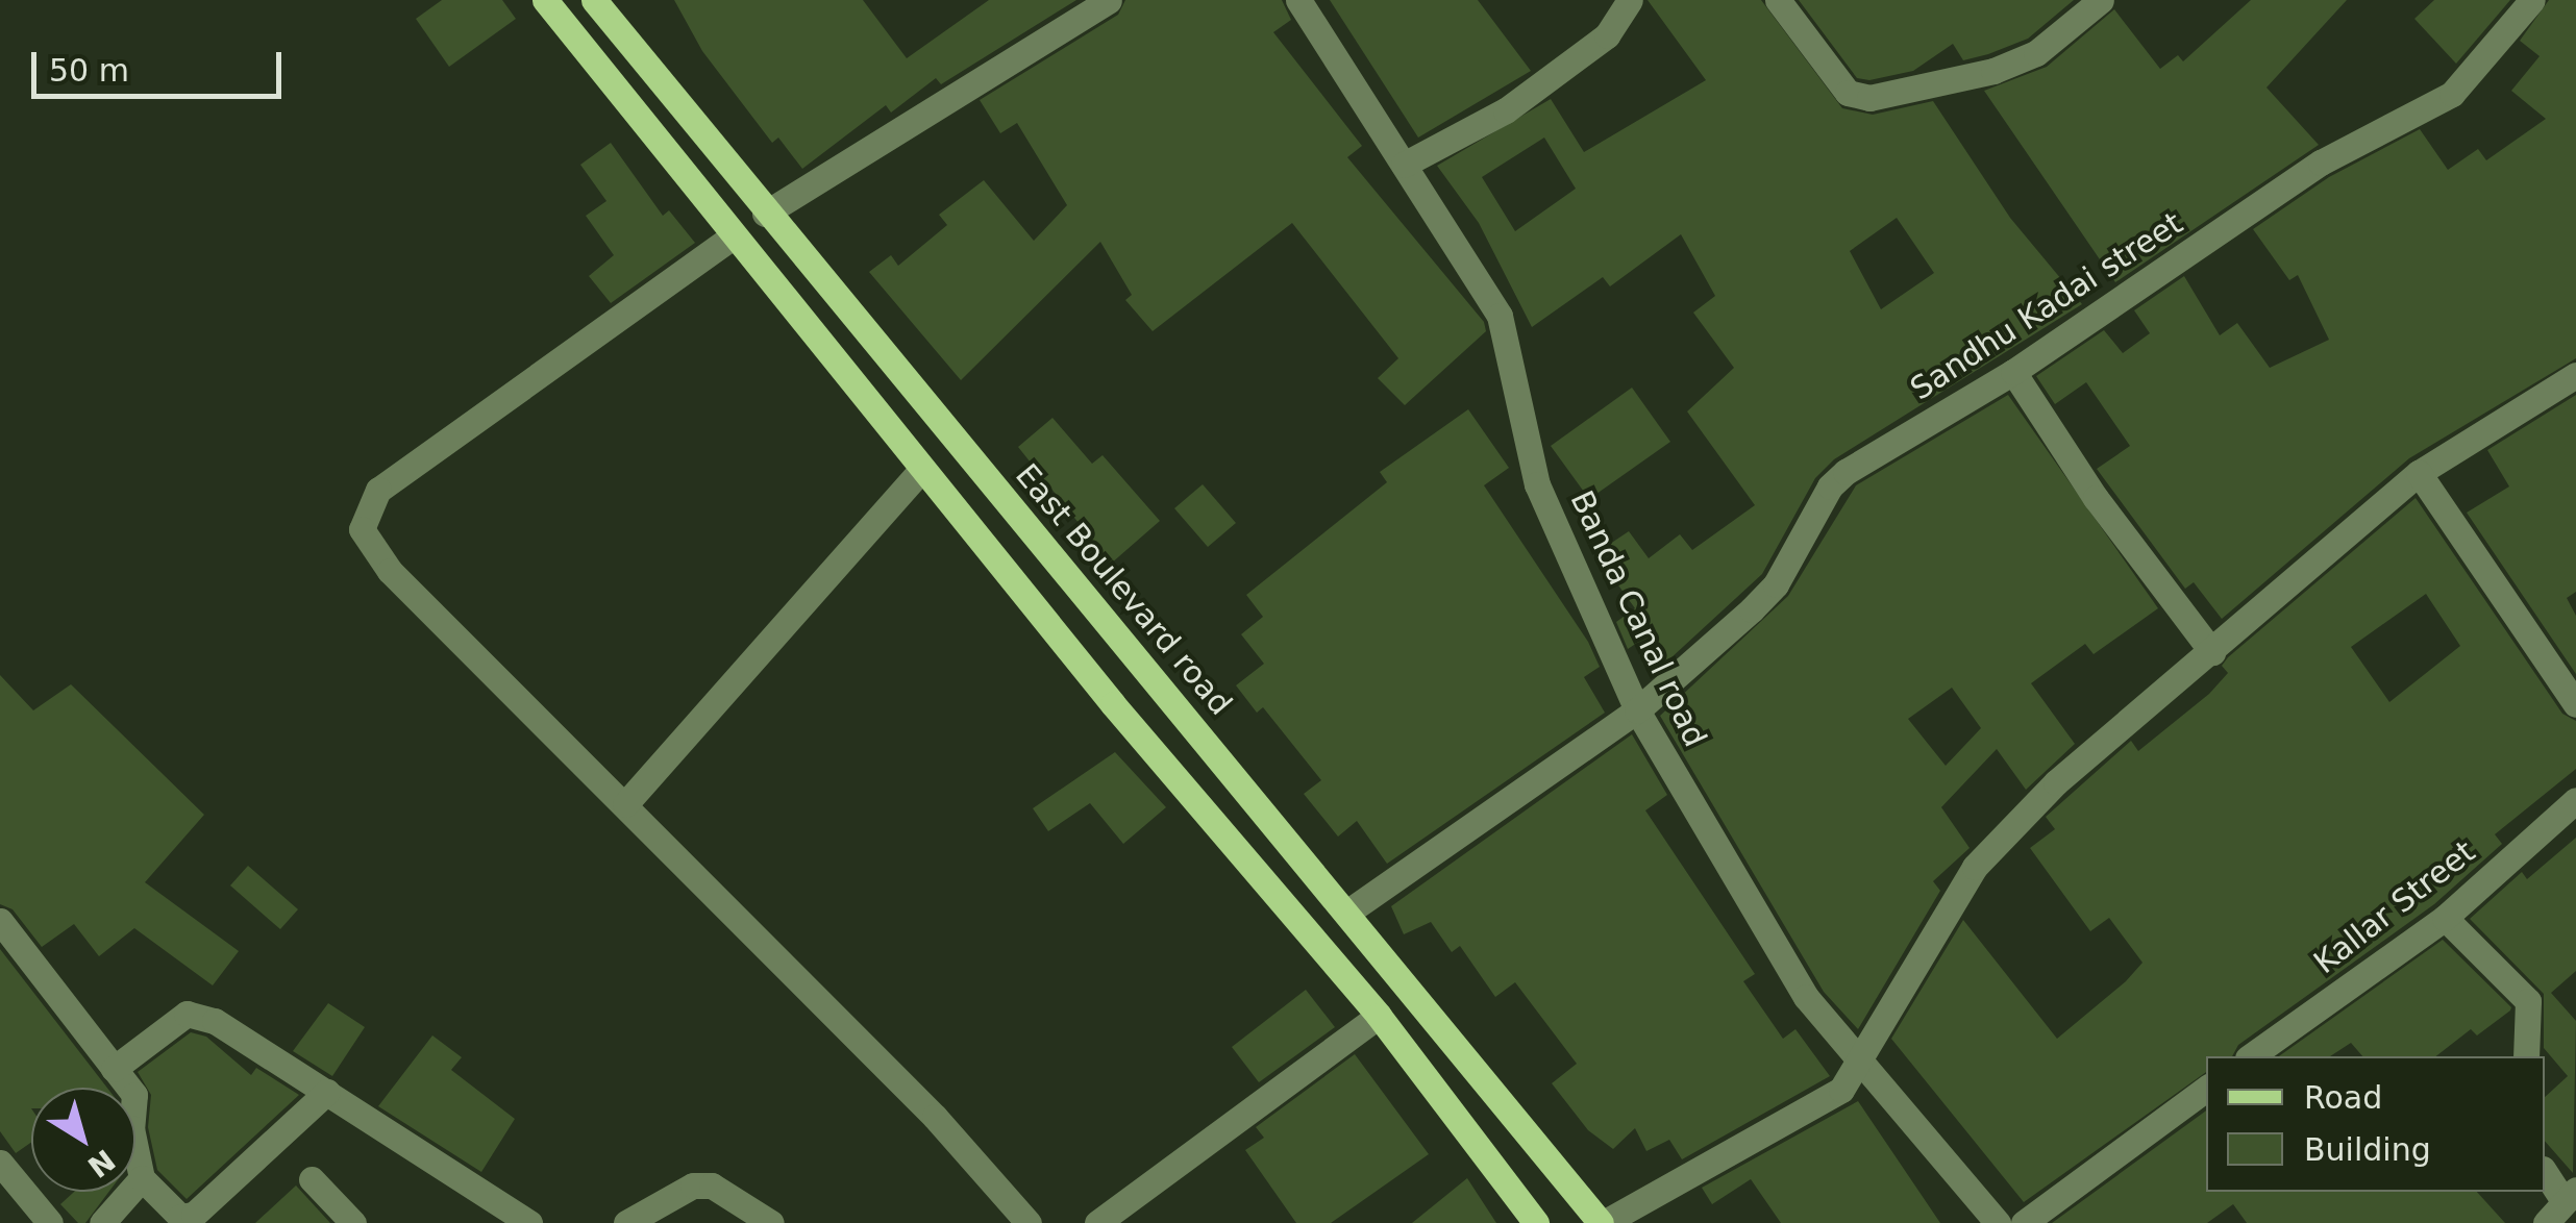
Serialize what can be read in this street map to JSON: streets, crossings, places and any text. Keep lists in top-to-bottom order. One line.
{"streets":{"main road":["East Boulevard road"],"street":["Sandhu Kadai street","Banda Canal road","Kallar Street"]},"crossings":[["Sandhu Kadai street","East Boulevard road"],["Sandhu Kadai street","Banda Canal road"]],"legend":["Road","Building"],"scale_bar":"50 m","north":"bottom right"}
